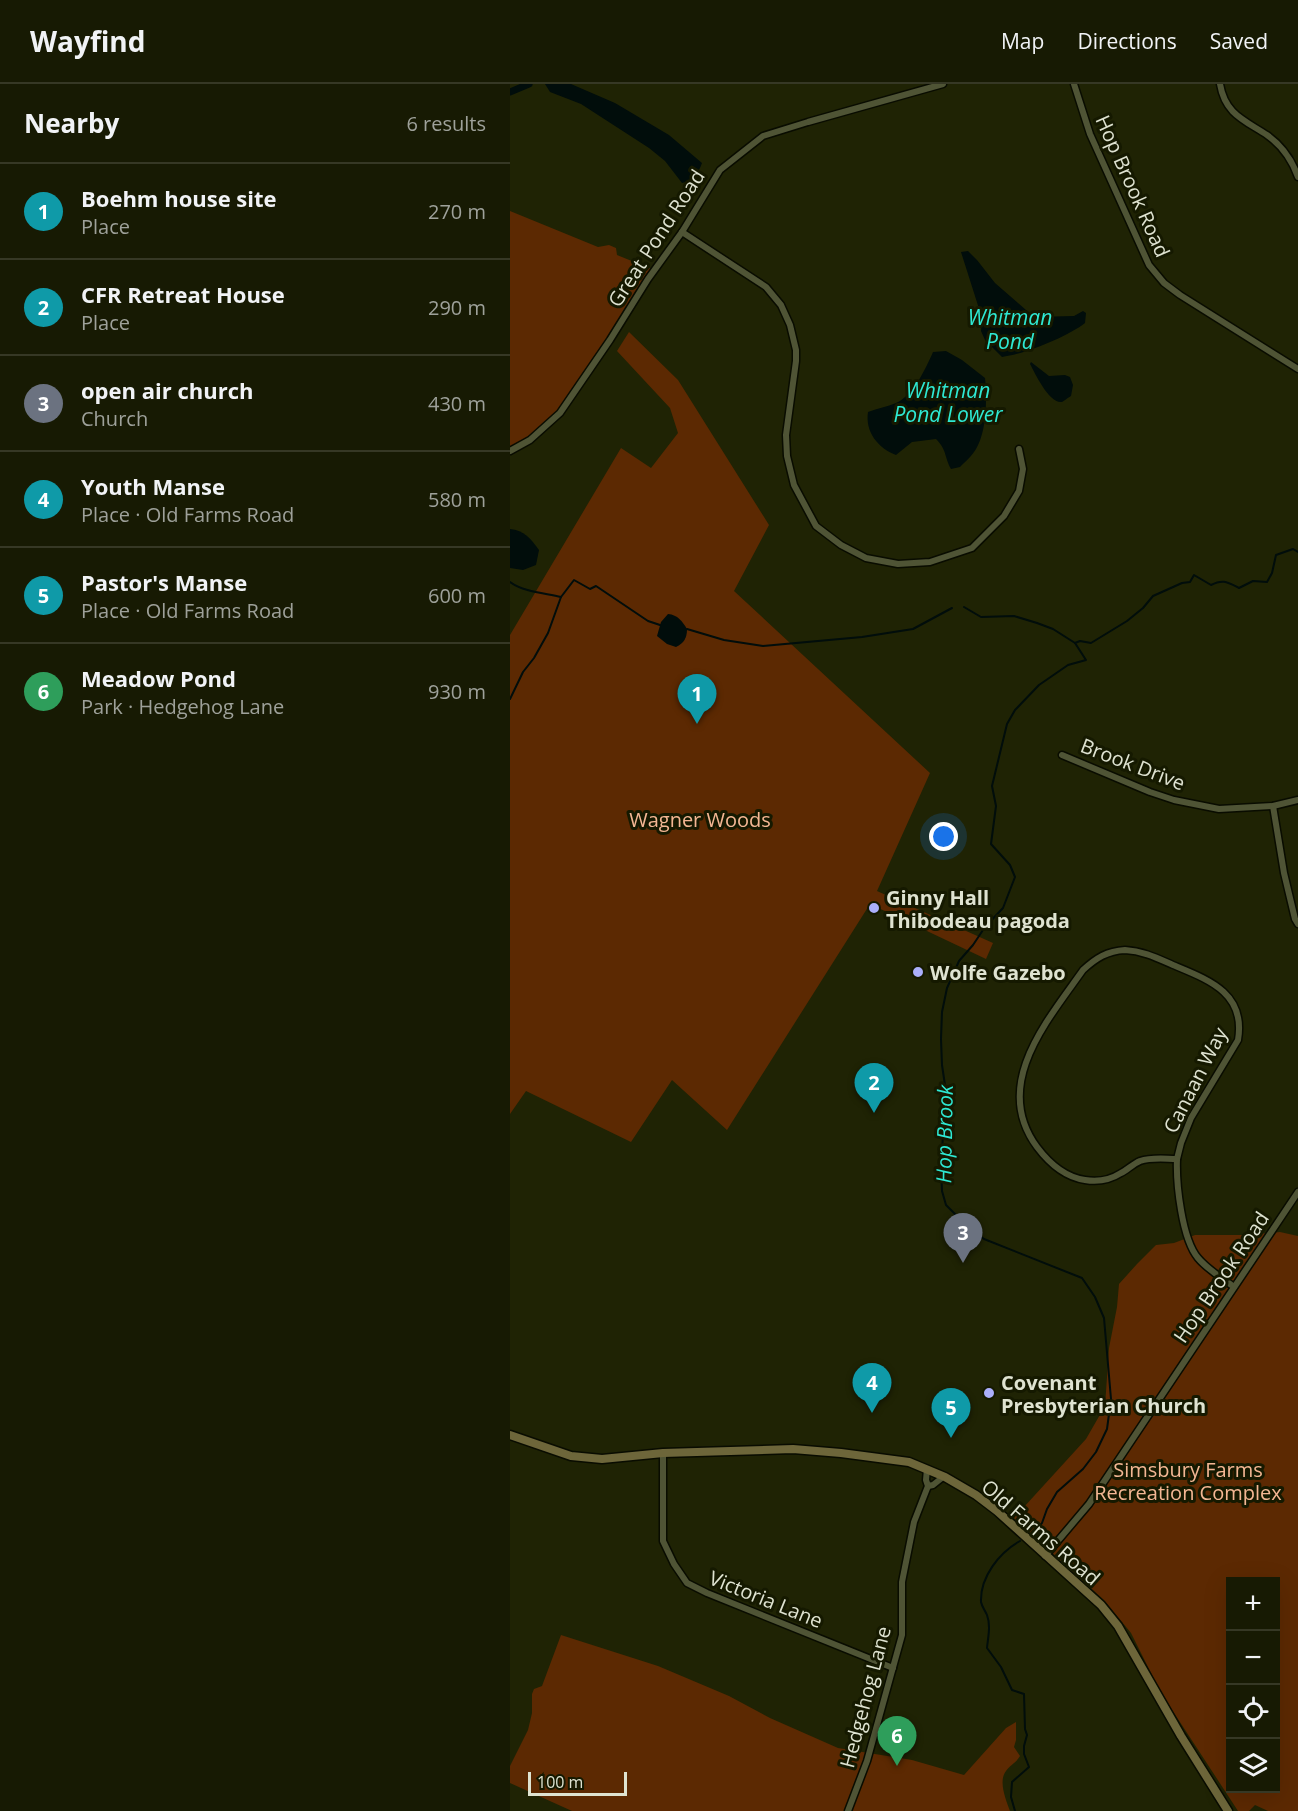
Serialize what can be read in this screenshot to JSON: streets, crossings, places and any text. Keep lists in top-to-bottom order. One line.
{"streets":{"street":["Hop Brook Road","Great Pond Road","Brook Drive","Canaan Way","Old Farms Road","Victoria Lane","Hedgehog Lane"]},"crossings":[["Hop Brook Road","Canaan Way"],["Hop Brook Road","Old Farms Road"],["Old Farms Road","Victoria Lane"],["Old Farms Road","Hedgehog Lane"],["Victoria Lane","Hedgehog Lane"]],"water":["Whitman Pond","Whitman Pond Lower","Hop Brook"],"parks":["Wagner Woods","Simsbury Farms Recreation Complex"],"places":["Ginny Hall Thibodeau pagoda","Wolfe Gazebo","Covenant Presbyterian Church"],"scale_bar":"100 m","page":{"header":"Wayfind","nav":["Map","Directions","Saved"],"heading":["Nearby","6 results"],"list":[{"mark":"1","name":"Boehm house site","note":"Place","value":"270 m"},{"mark":"2","name":"CFR Retreat House","note":"Place","value":"290 m"},{"mark":"3","name":"open air church","note":"Church","value":"430 m"},{"mark":"4","name":"Youth Manse","note":"Place · Old Farms Road","value":"580 m"},{"mark":"5","name":"Pastor's Manse","note":"Place · Old Farms Road","value":"600 m"},{"mark":"6","name":"Meadow Pond","note":"Park · Hedgehog Lane","value":"930 m"}],"pins":["1","2","3","4","5","6"],"map_buttons":["+","−"],"scale":"100 m"}}
